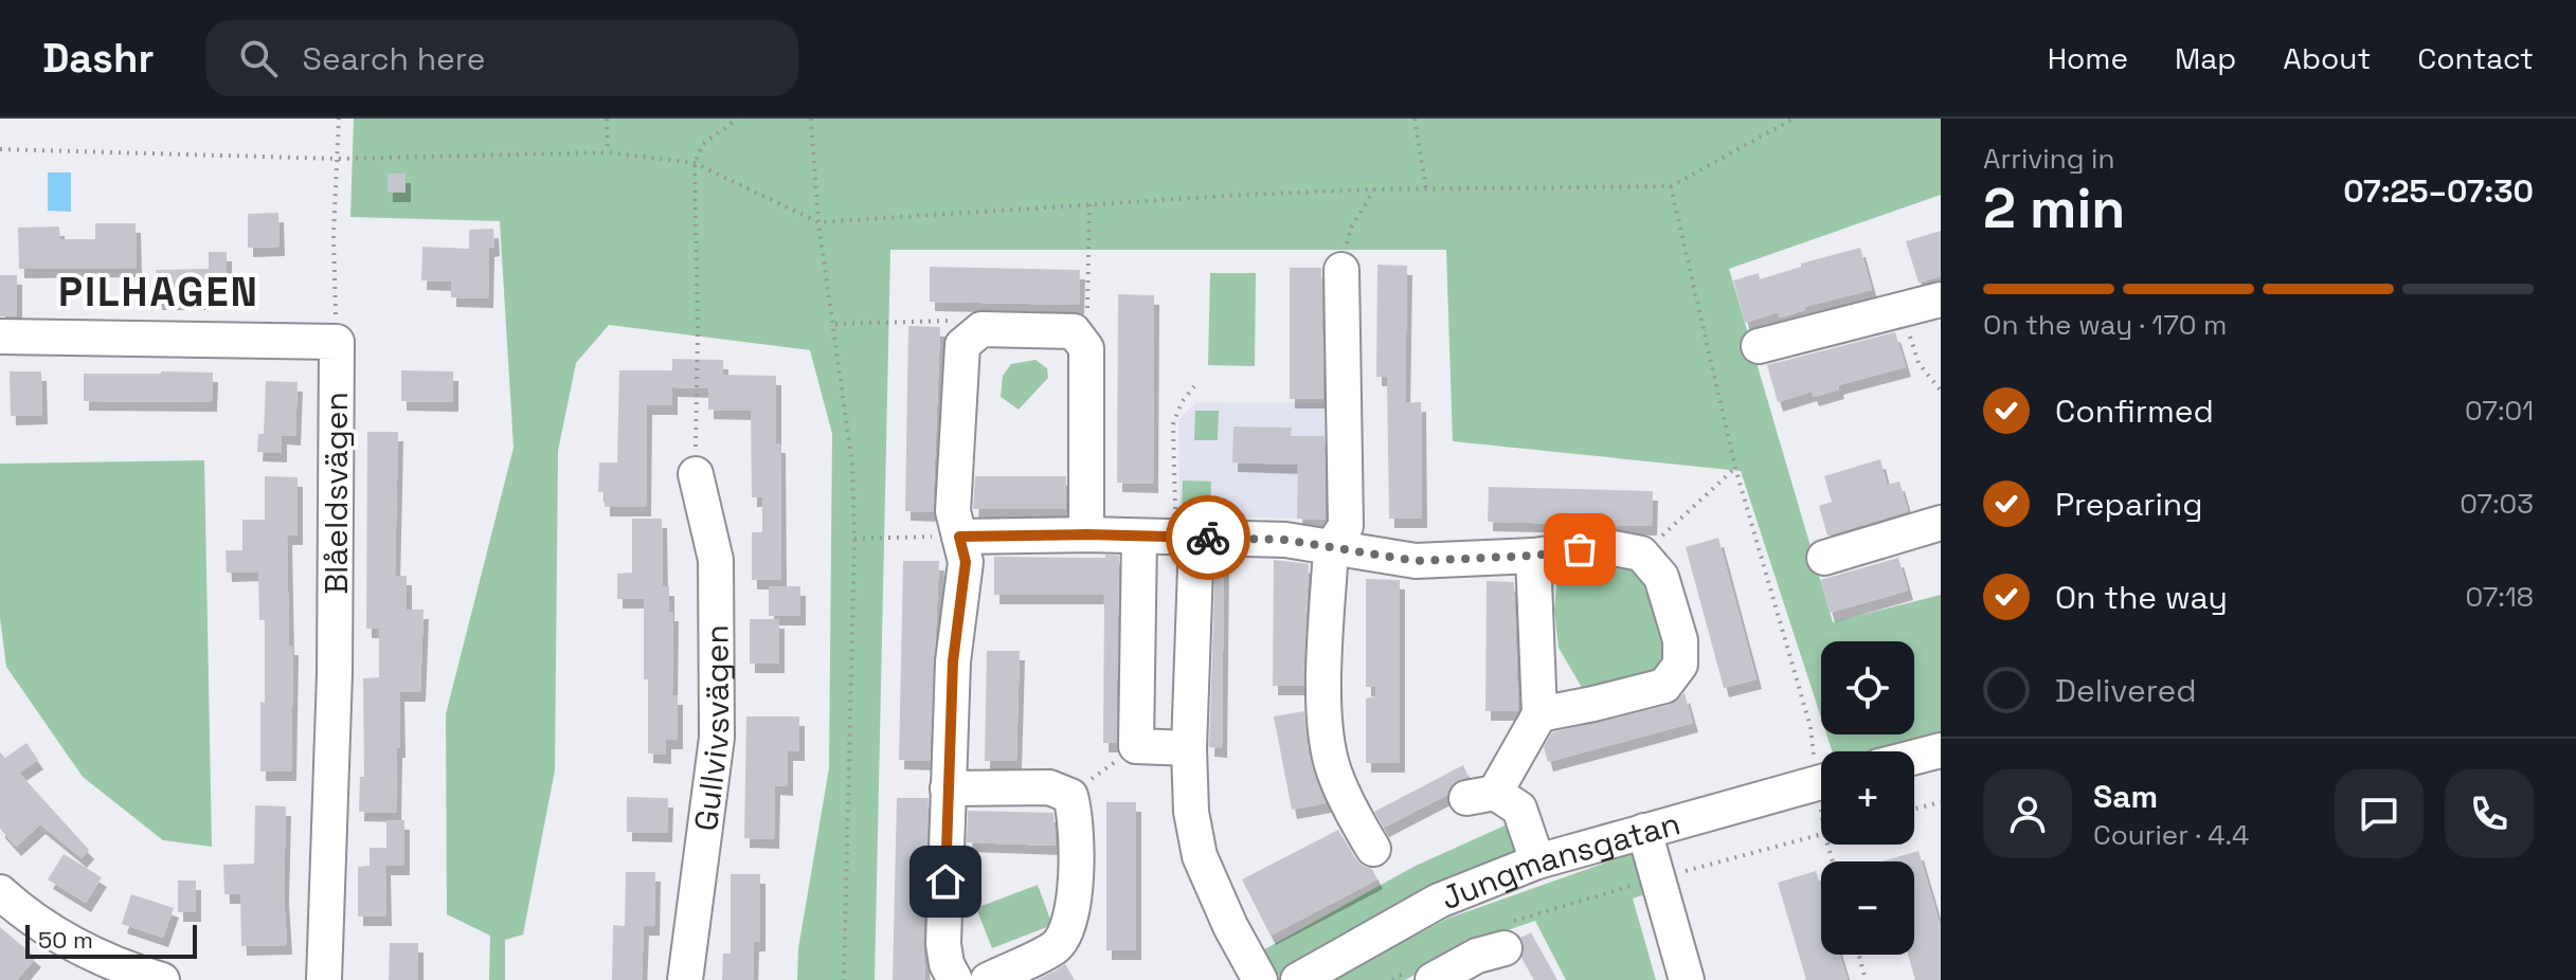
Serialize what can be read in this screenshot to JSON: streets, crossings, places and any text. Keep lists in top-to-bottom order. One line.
{"streets":{"street":["Blåeldsvägen","Gullvivsvägen","Jungmansgatan"]},"districts":["PILHAGEN"],"scale_bar":"50 m","page":{"header":"Dashr","search":"Search here","nav":["Home","Map","About","Contact"],"heading":["2 min","Arriving in","07:25–07:30"],"panel":["Sam","Courier · 4.4"],"bar":"On the way · 170 m","list":[["Confirmed","07:01"],["Preparing","07:03"],["On the way","07:18"],"Delivered"],"map_buttons":["+","−"],"scale":"50 m"}}
